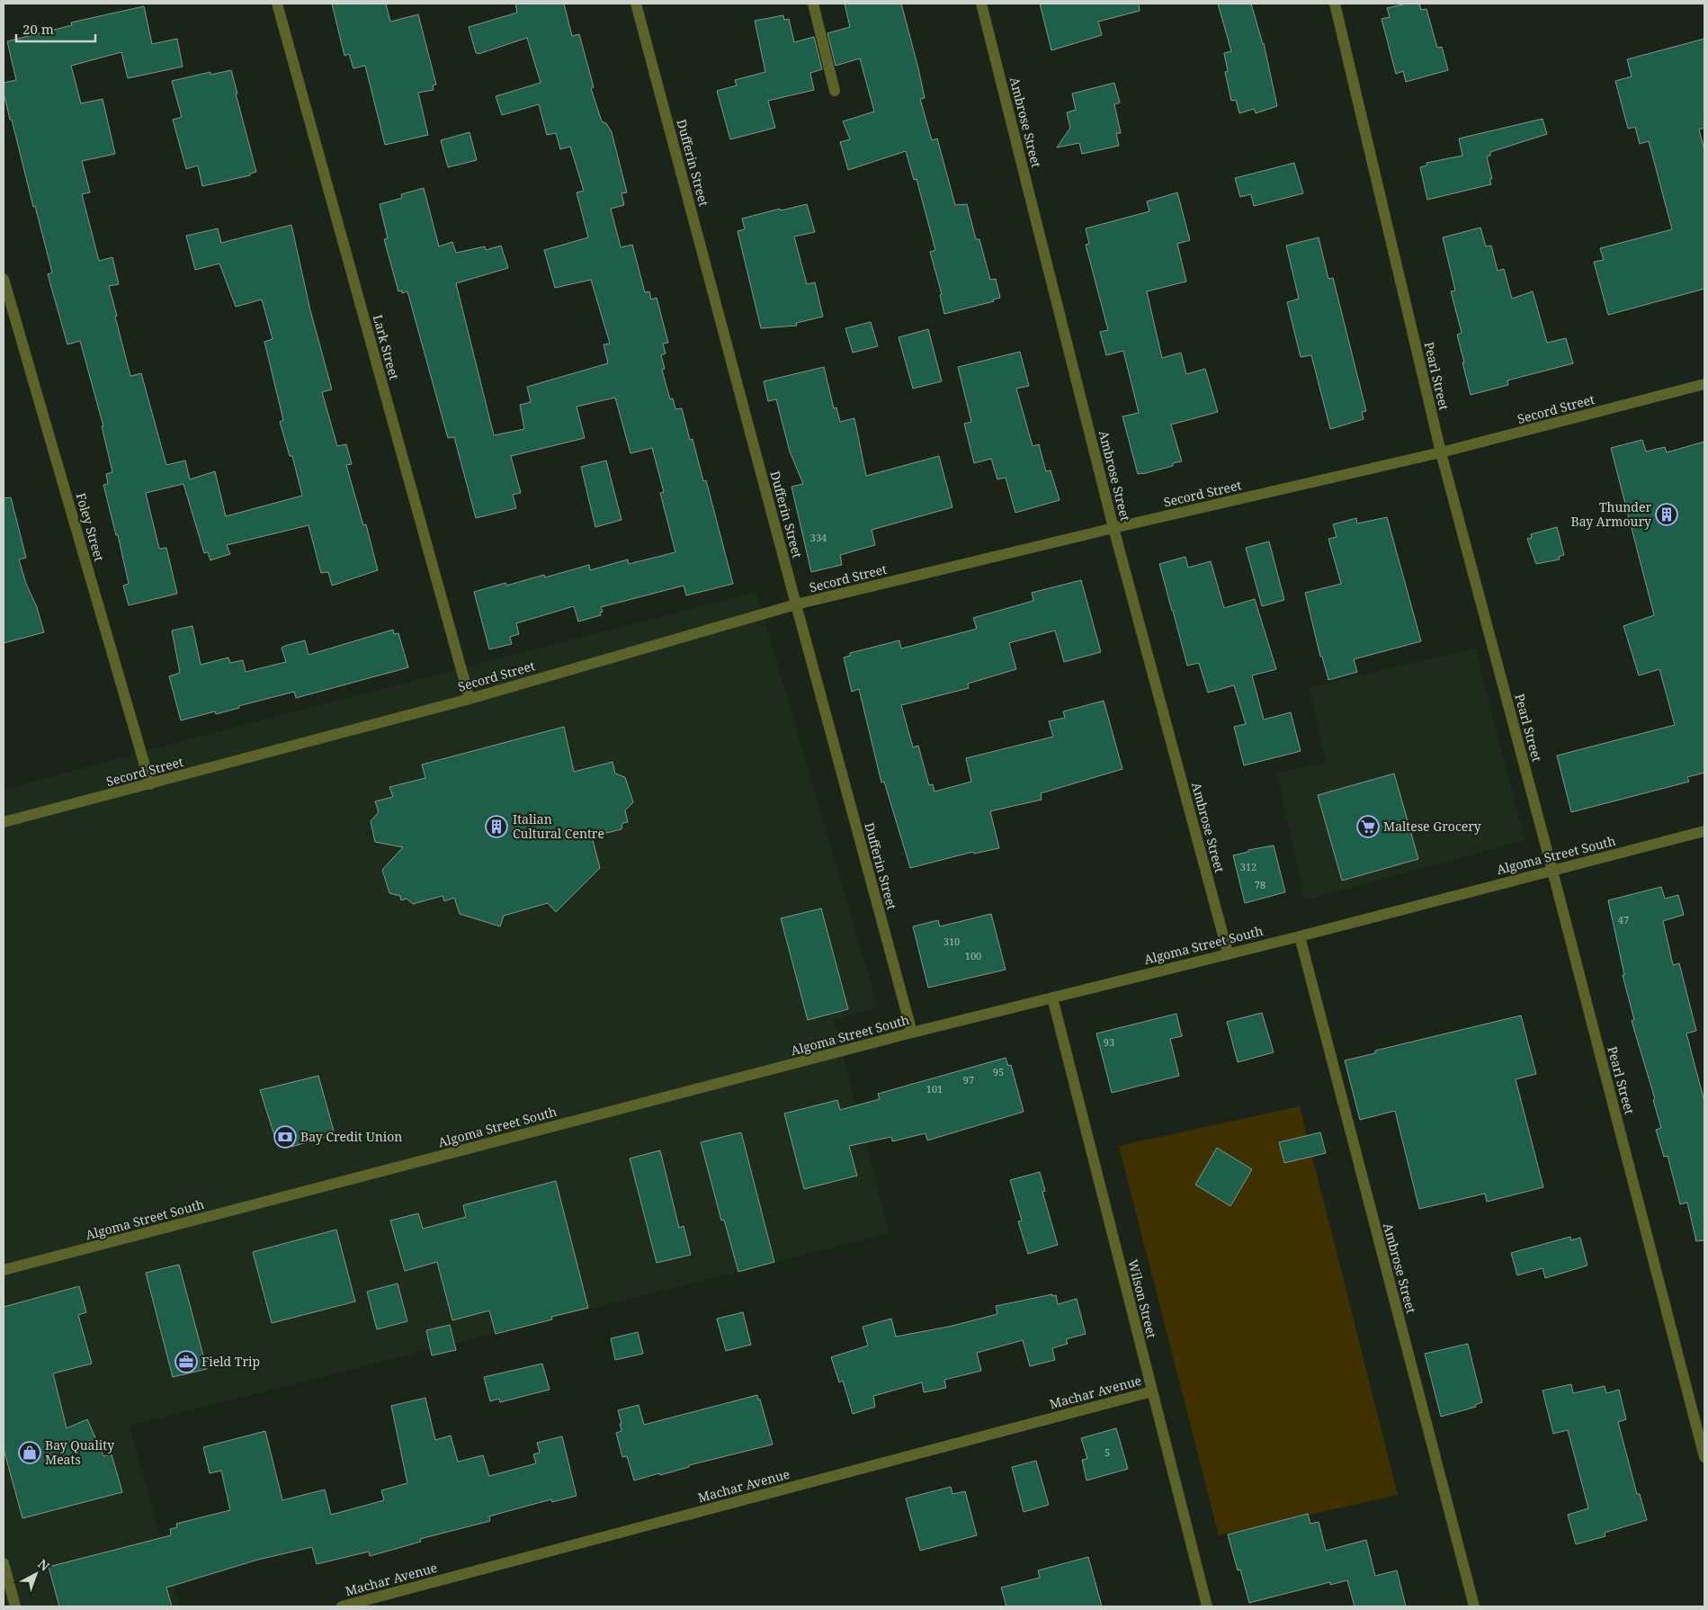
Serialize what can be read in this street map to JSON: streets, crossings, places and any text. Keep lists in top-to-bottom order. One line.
{"streets":{"street":["Ambrose Street","Dufferin Street","Lark Street","Pearl Street","Secord Street","Foley Street","Algoma Street South","Wilson Street","Machar Avenue"]},"crossings":[["Ambrose Street","Secord Street"],["Ambrose Street","Algoma Street South"],["Dufferin Street","Secord Street"],["Dufferin Street","Algoma Street South"],["Lark Street","Secord Street"],["Pearl Street","Secord Street"],["Pearl Street","Algoma Street South"],["Secord Street","Foley Street"],["Algoma Street South","Wilson Street"],["Wilson Street","Machar Avenue"]],"places":{"building":["Thunder Bay Armoury","Italian Cultural Centre"],"supermarket":["Maltese Grocery"],"bank":["Bay Credit Union"],"office":["Field Trip"],"shop":["Bay Quality Meats"]},"house_numbers":["334","312","78","47","310","100","93","95","97","101","5"],"scale_bar":"20 m","north":"top right"}
